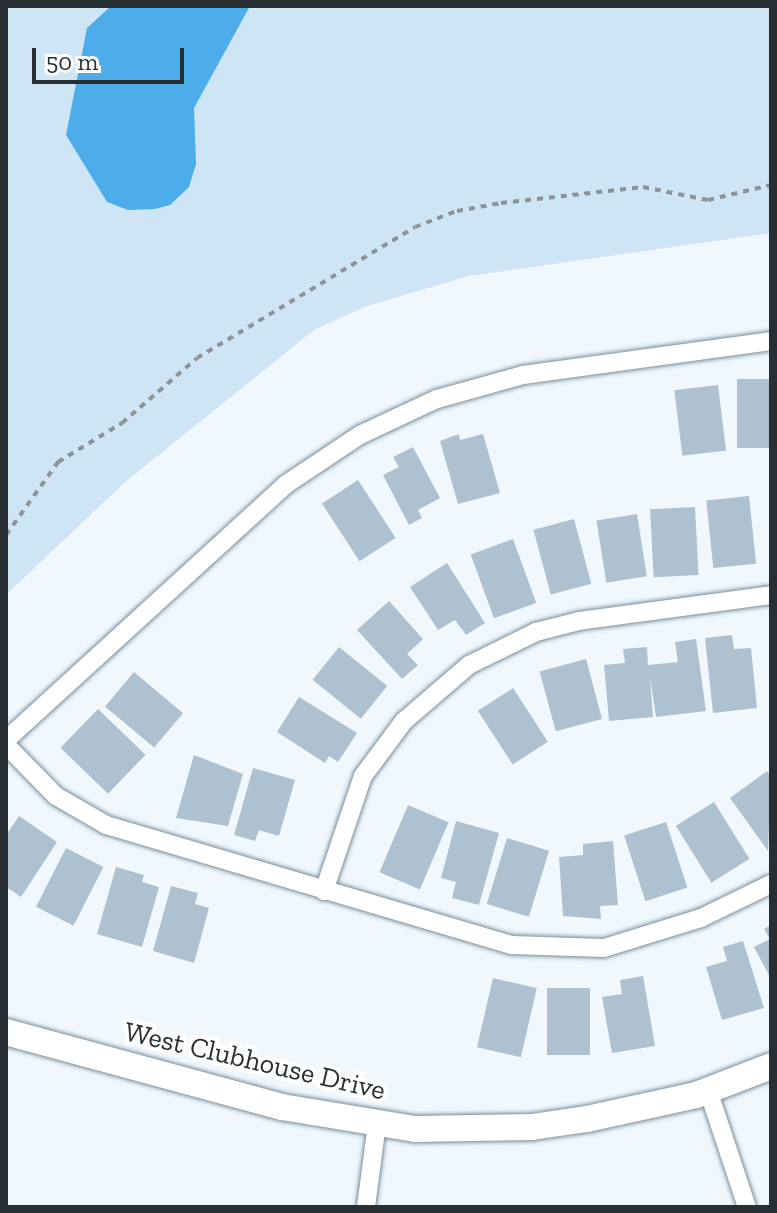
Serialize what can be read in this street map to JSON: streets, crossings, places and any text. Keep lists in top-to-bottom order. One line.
{"streets":{"street":["West Clubhouse Drive"]},"scale_bar":"50 m"}
